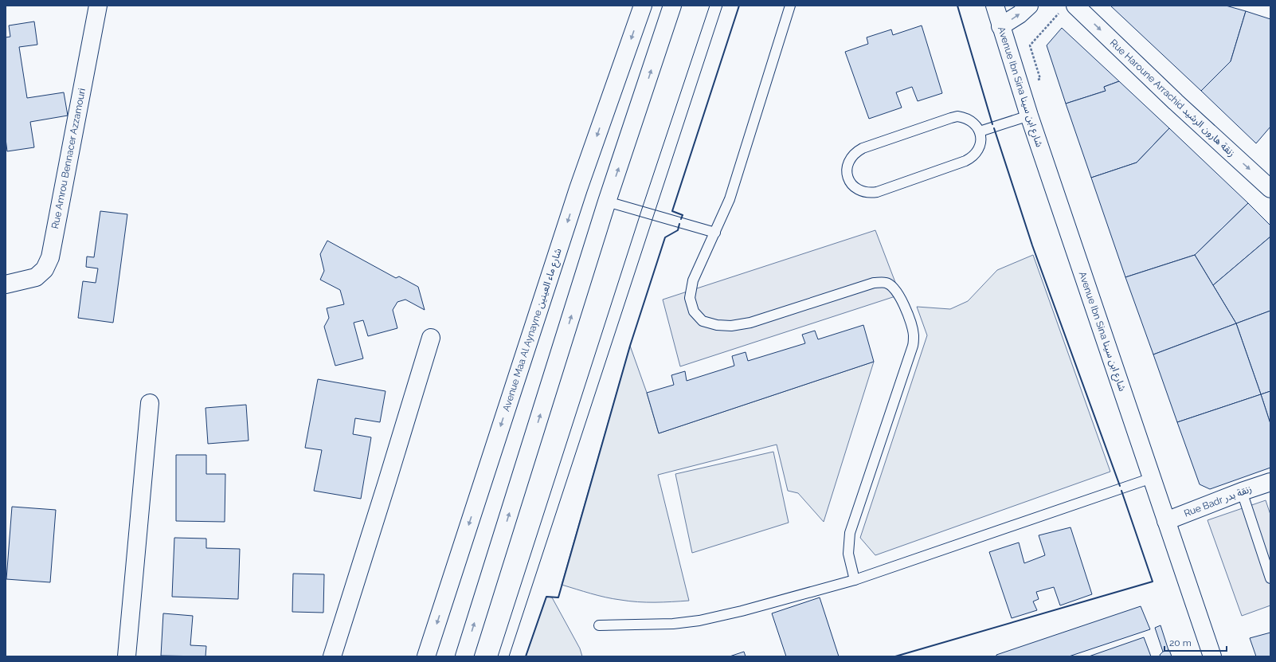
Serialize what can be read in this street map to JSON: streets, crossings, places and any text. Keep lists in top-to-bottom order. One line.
{"streets":{"street":["Avenue Ibn Sina شارع ابن سينا","Rue Haroune Arrachid زنقة هارون الرشيد","Rue Amrou Bennacer Azzamouri","Avenue Maa Al Aynayne شارع ماء العينين","Rue Badr زنقة بدر"]},"crossings":[["Avenue Ibn Sina شارع ابن سينا","Rue Badr زنقة بدر"]],"one_way":["Rue Haroune Arrachid زنقة هارون الرشيد"],"scale_bar":"20 m"}
